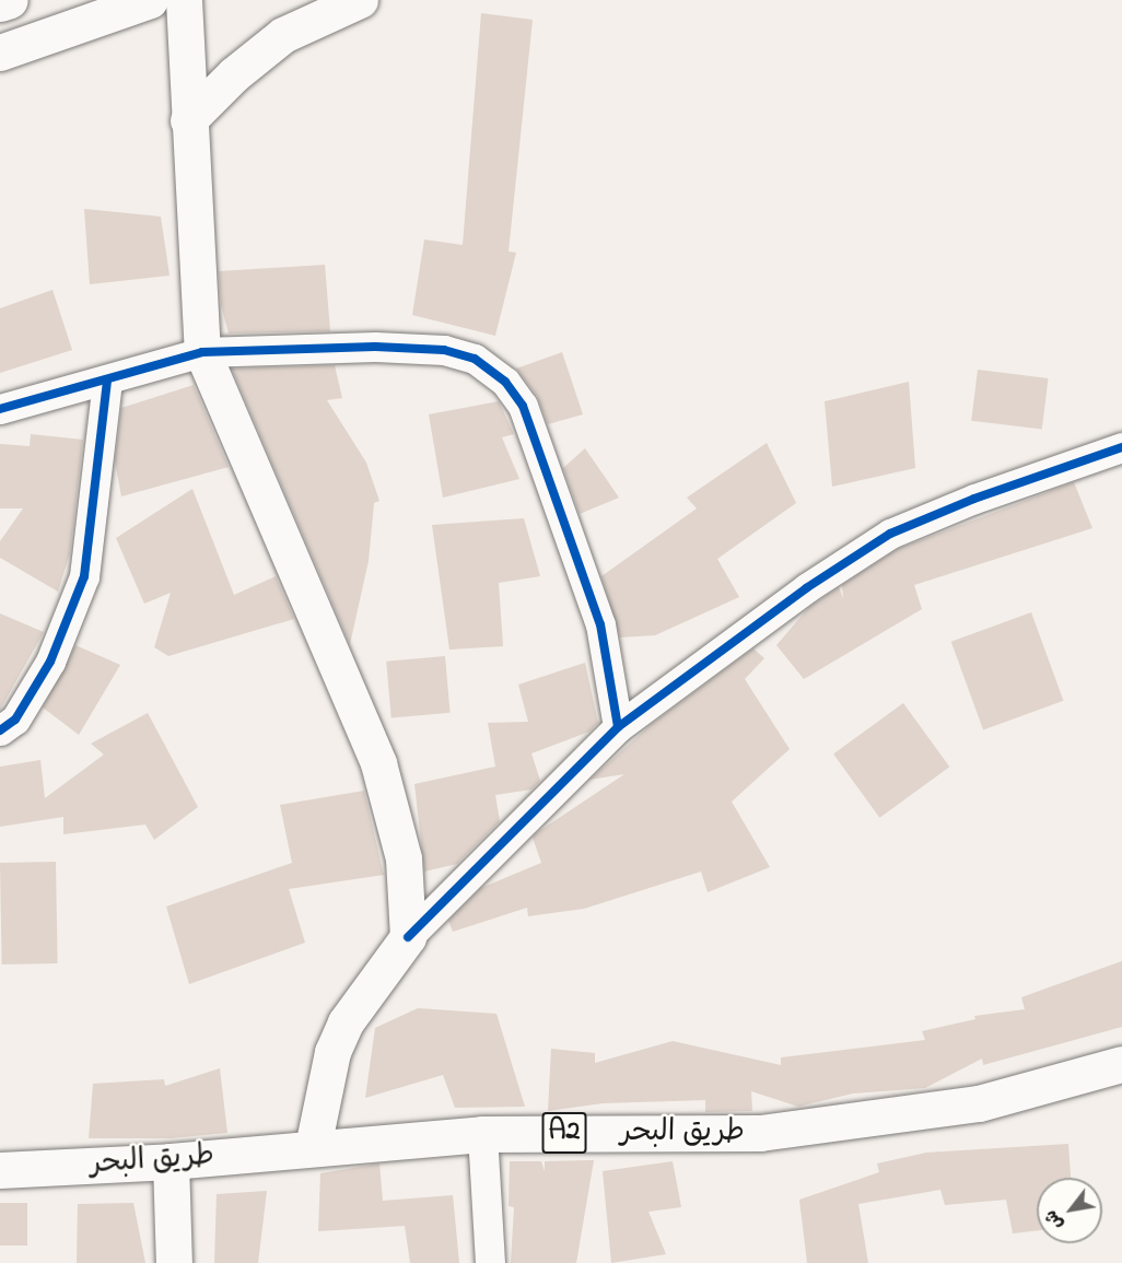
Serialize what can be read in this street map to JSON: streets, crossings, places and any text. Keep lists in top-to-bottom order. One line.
{"streets":{"main road":["A2","طريق البحر"]},"north":"bottom left"}
